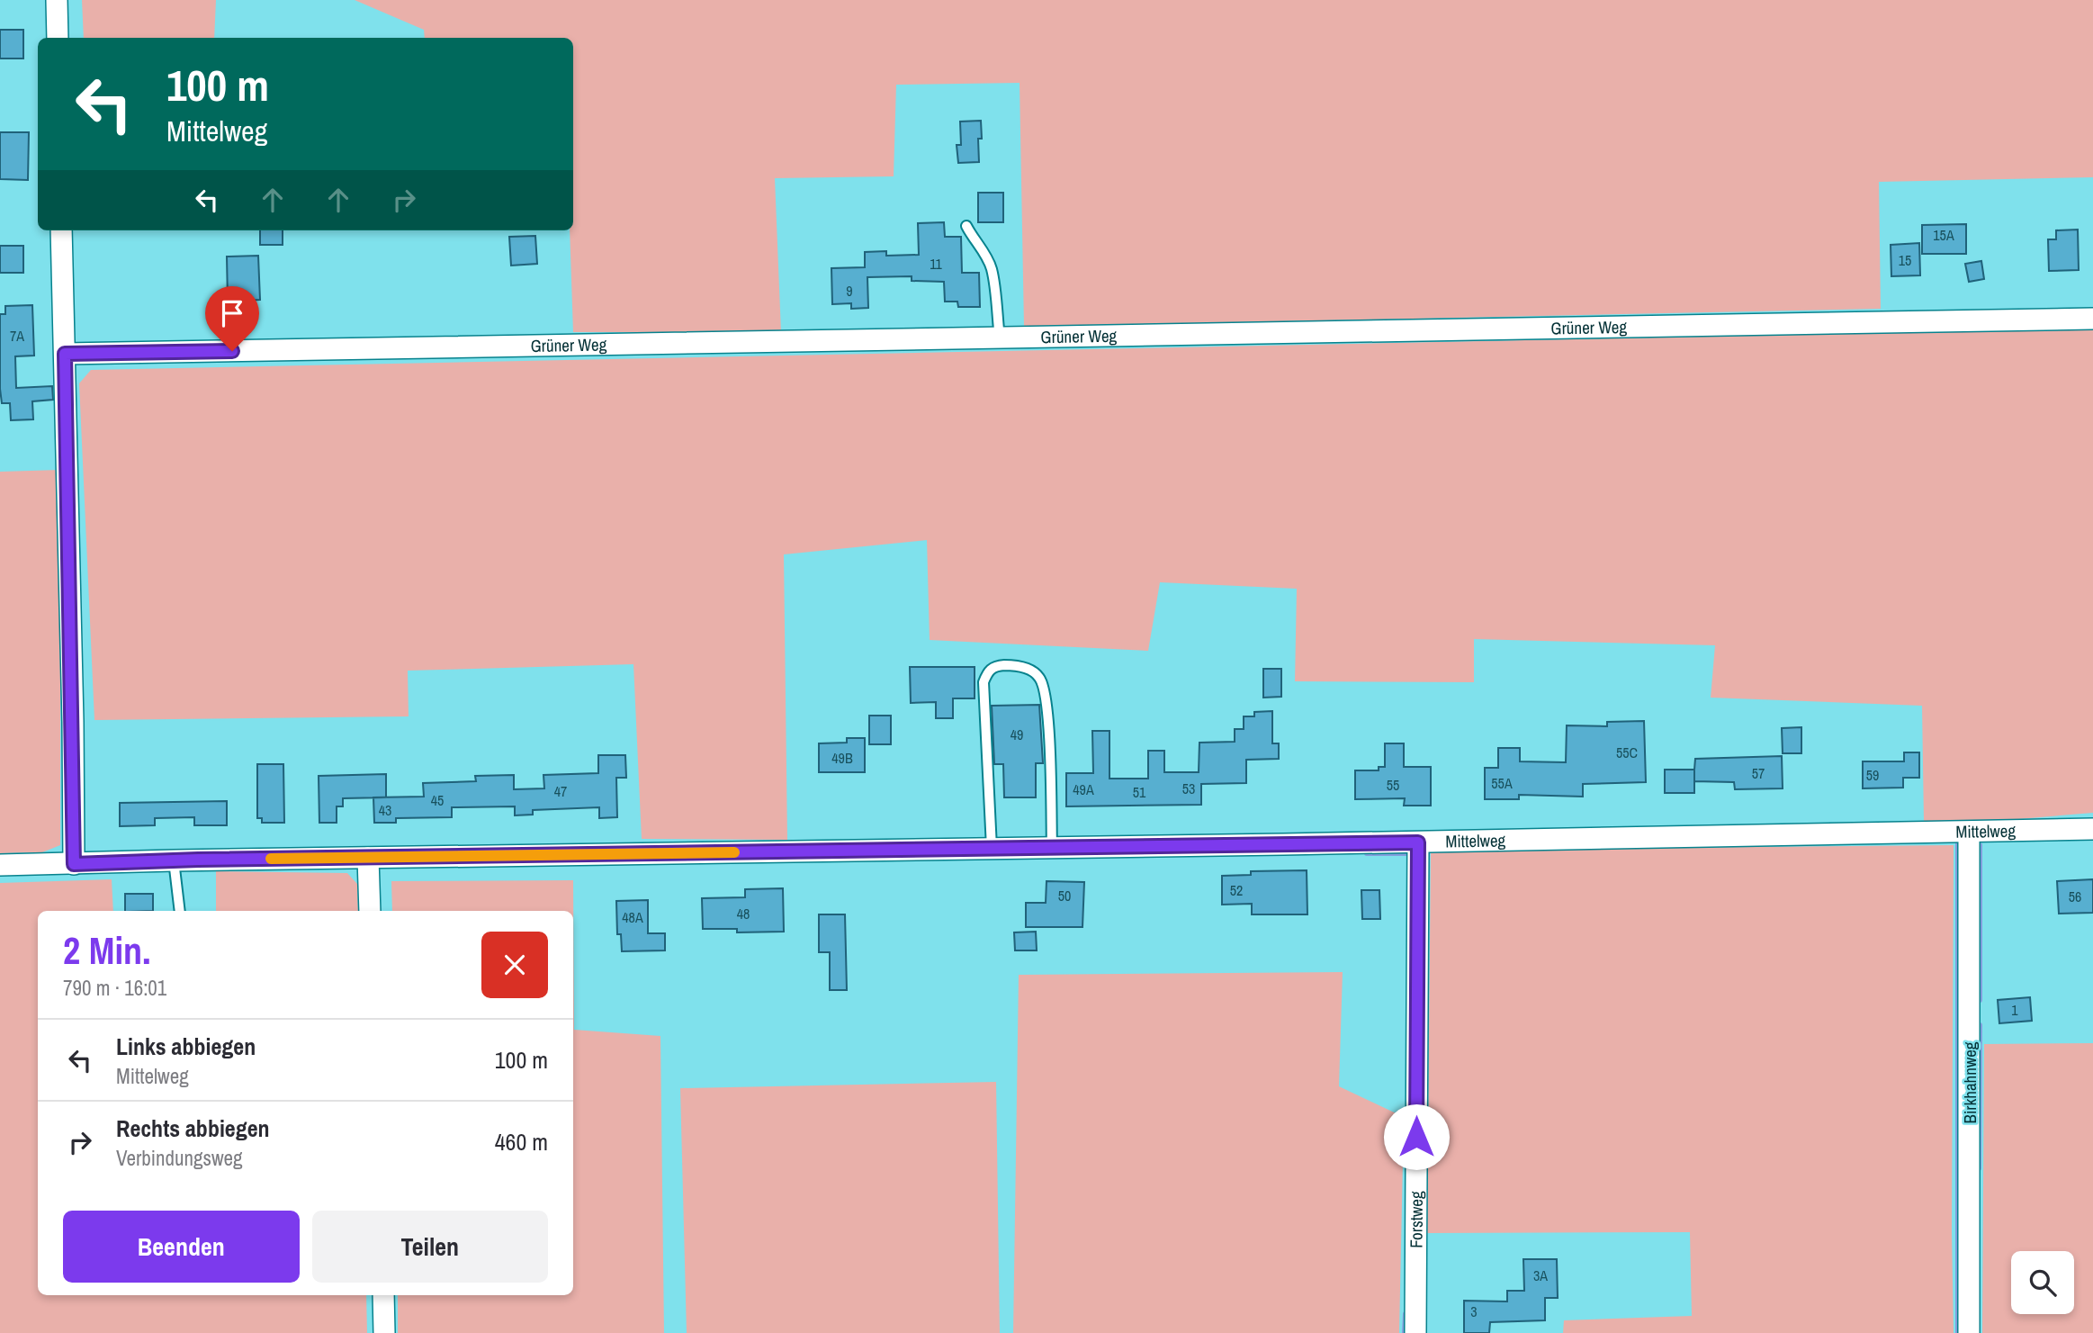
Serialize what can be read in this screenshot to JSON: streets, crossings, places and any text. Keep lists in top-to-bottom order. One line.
{"streets":{"street":["Grüner Weg","Mittelweg","Birkhahnweg","Forstweg"]},"crossings":[["Mittelweg","Birkhahnweg"],["Mittelweg","Forstweg"]],"house_numbers":["15A","15","11","9","7A","49","55C","49B","57","59","55A","55","53","49A","47","51","45","43","52","50","56","48","48A","1","3A","3"],"page":{"turn":["100 m","Mittelweg"],"heading":["2 Min.","790 m · 16:01"],"list":[{"name":"Links abbiegen","note":"Mittelweg","value":"100 m"},{"name":"Rechts abbiegen","note":"Verbindungsweg","value":"460 m"}],"buttons":["Beenden","Teilen"]}}
